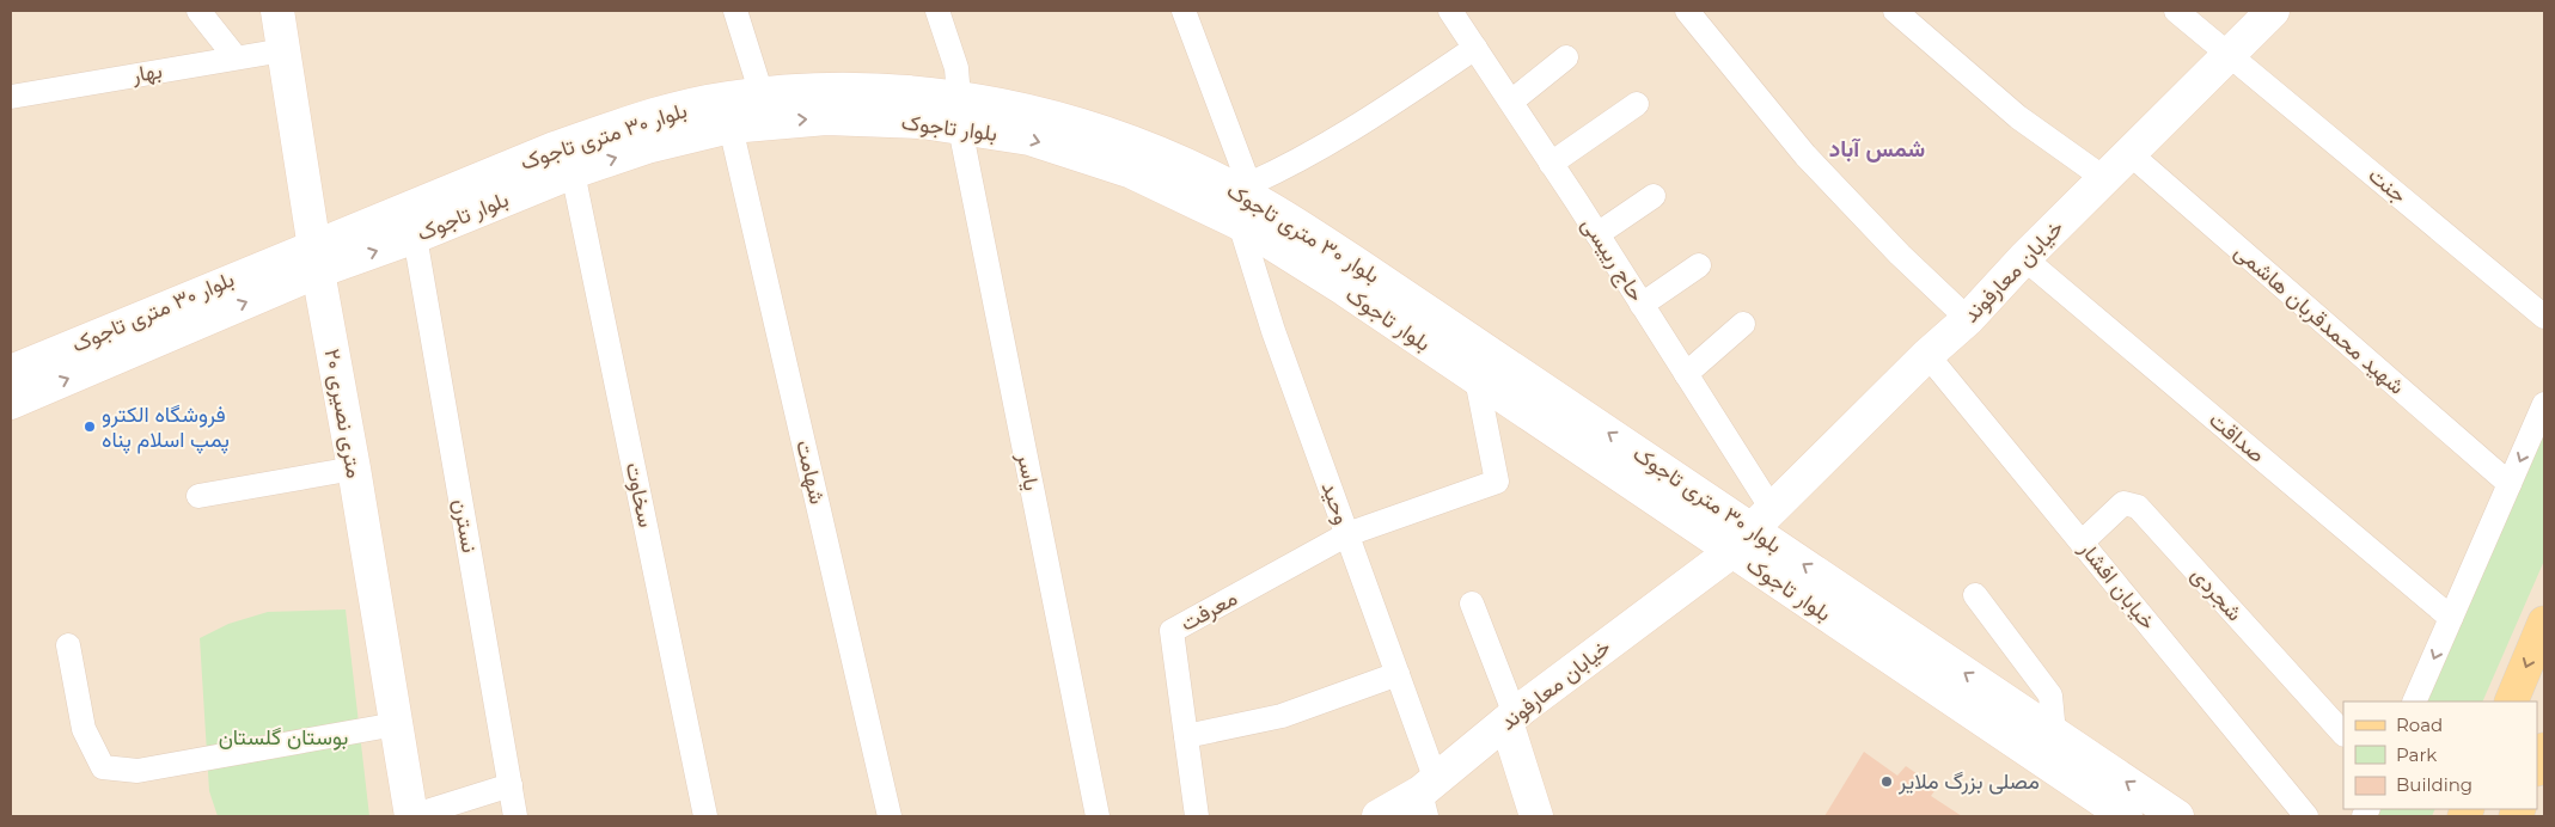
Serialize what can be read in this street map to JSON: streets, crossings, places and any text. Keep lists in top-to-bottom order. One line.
{"streets":{"main road":["بلوار تاجوک","بلوار ۳۰ متری تاجوک","خیابان معارفوند","۲۰ متری نصیری"],"street":["بهار","جنت","حاج رییسی","شهید محمدقربان هاشمی","صداقت","شهامت","یاسر","سخاوت","وحید","نسترن","خیابان افشار","شجردی","معرفت"]},"crossings":[["بهار","۲۰ متری نصیری"],["بلوار تاجوک","بلوار ۳۰ متری تاجوک"],["بلوار تاجوک","حاج رییسی"],["بلوار تاجوک","خیابان معارفوند"],["بلوار تاجوک","۲۰ متری نصیری"],["بلوار تاجوک","شهامت"],["بلوار تاجوک","یاسر"],["بلوار تاجوک","سخاوت"],["بلوار تاجوک","وحید"],["بلوار تاجوک","نسترن"],["بلوار ۳۰ متری تاجوک","حاج رییسی"],["بلوار ۳۰ متری تاجوک","خیابان معارفوند"],["بلوار ۳۰ متری تاجوک","۲۰ متری نصیری"],["بلوار ۳۰ متری تاجوک","یاسر"],["بلوار ۳۰ متری تاجوک","وحید"],["جنت","خیابان معارفوند"],["حاج رییسی","خیابان معارفوند"],["خیابان معارفوند","شهید محمدقربان هاشمی"],["خیابان معارفوند","صداقت"],["خیابان معارفوند","وحید"],["خیابان معارفوند","خیابان افشار"],["وحید","معرفت"],["خیابان افشار","شجردی"]],"districts":["شمس آباد"],"parks":["بوستان گلستان"],"places":["فروشگاه الکترو پمپ اسلام پناه","مصلی بزرگ ملایر"],"legend":["Road","Park","Building"]}
